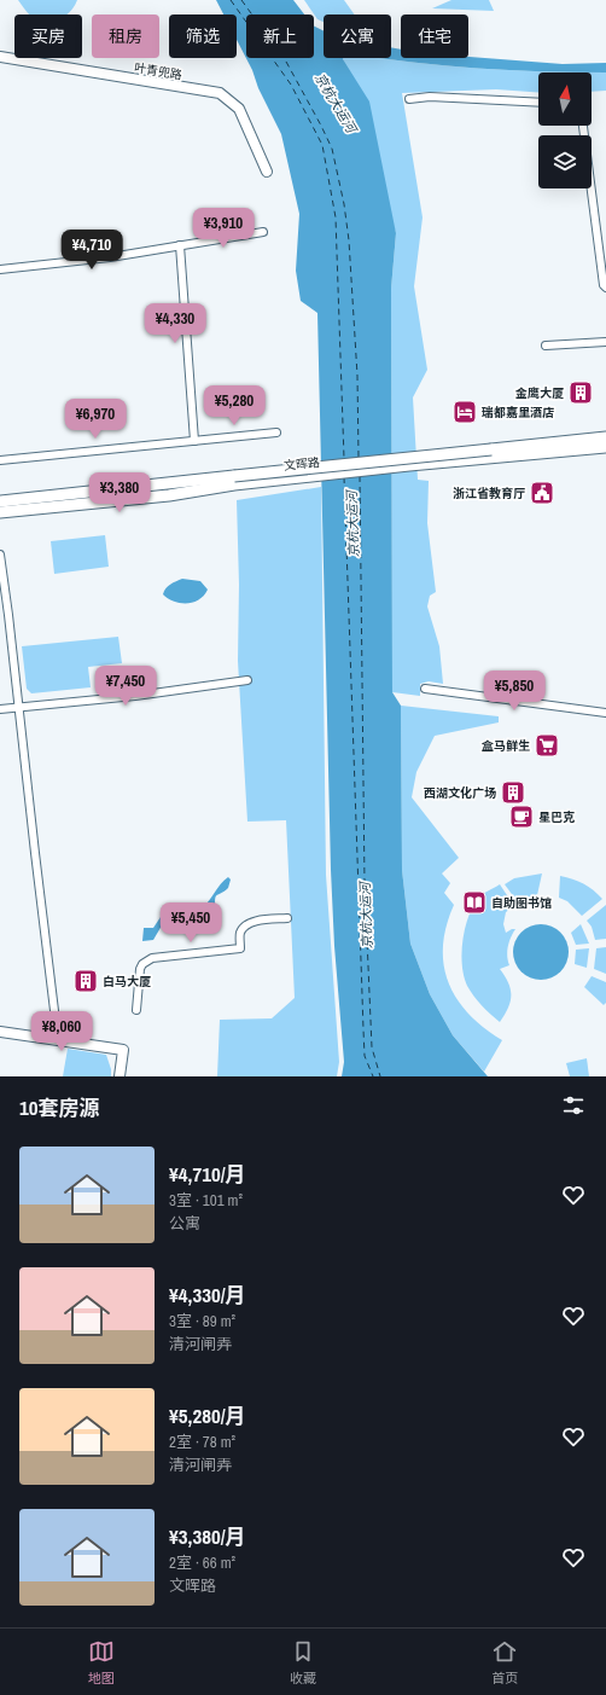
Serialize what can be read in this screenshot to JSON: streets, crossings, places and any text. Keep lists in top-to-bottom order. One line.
{"streets":{"main road":["文晖路"],"street":["叶青兜路"]},"water":["京杭大运河"],"places":{"building":["金鹰大厦","西湖文化广场","白马大厦"],"hotel":["瑞都嘉里酒店"],"public building":["浙江省教育厅"],"supermarket":["盒马鲜生"],"cafe":["星巴克"],"library":["自助图书馆"]},"north":"top","page":{"chip":["买房","租房","筛选","新上","公寓","住宅"],"price":["¥3,910","¥4,710","¥4,330","¥5,280","¥6,970","¥3,380","¥7,450","¥5,850","¥5,450","¥8,060"],"heading":"10套房源","list":[{"name":"¥4,710/月","note":"3室 · 101 m² · 公寓"},{"name":"¥4,330/月","note":"3室 · 89 m² · 清河闸弄"},{"name":"¥5,280/月","note":"2室 · 78 m² · 清河闸弄"},{"name":"¥3,380/月","note":"2室 · 66 m² · 文晖路"}],"tabs":["地图","收藏","首页"]}}
